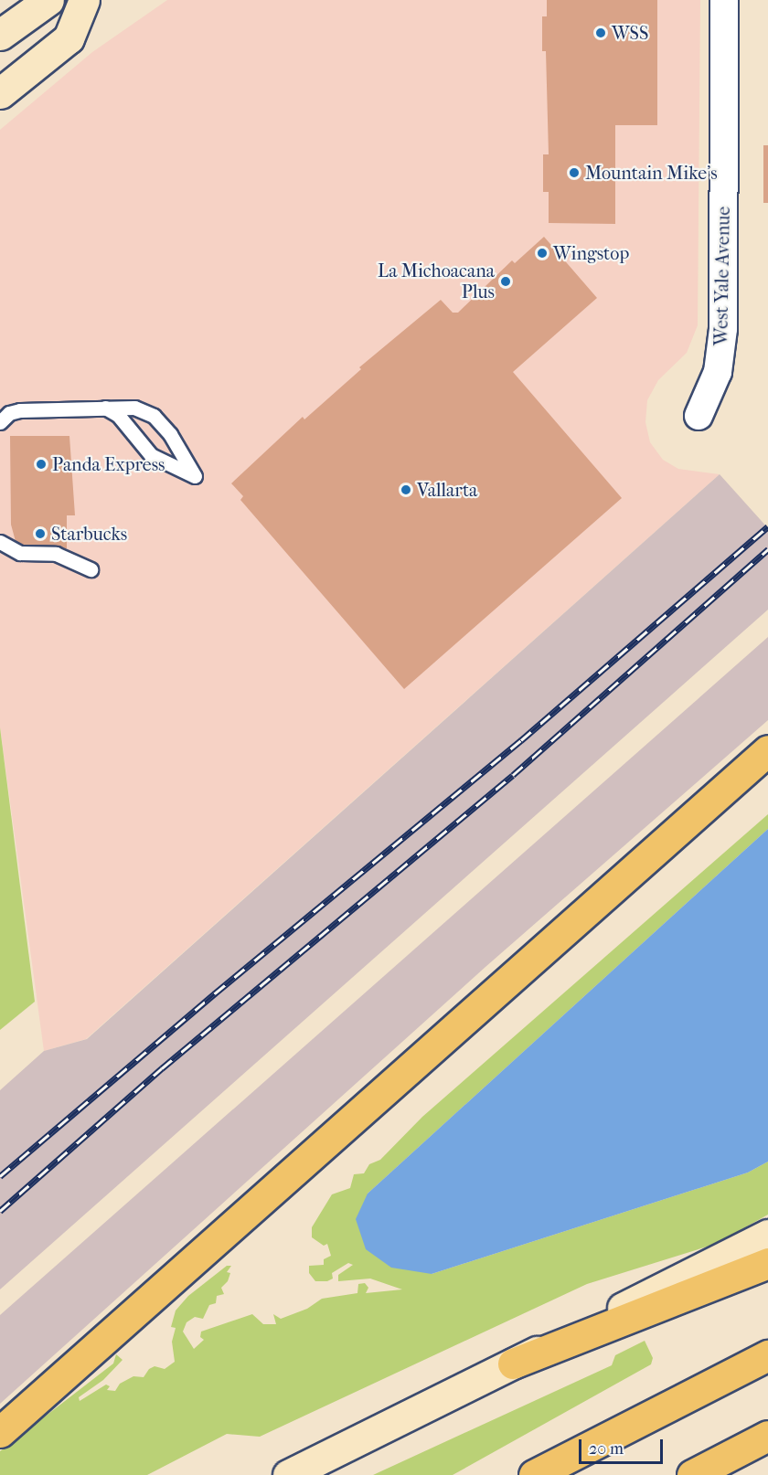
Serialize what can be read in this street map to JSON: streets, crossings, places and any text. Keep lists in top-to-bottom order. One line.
{"streets":{"street":["West Yale Avenue"]},"places":["WSS","Mountain Mike's","Wingstop","La Michoacana Plus","Panda Express","Vallarta","Starbucks"],"scale_bar":"20 m"}
